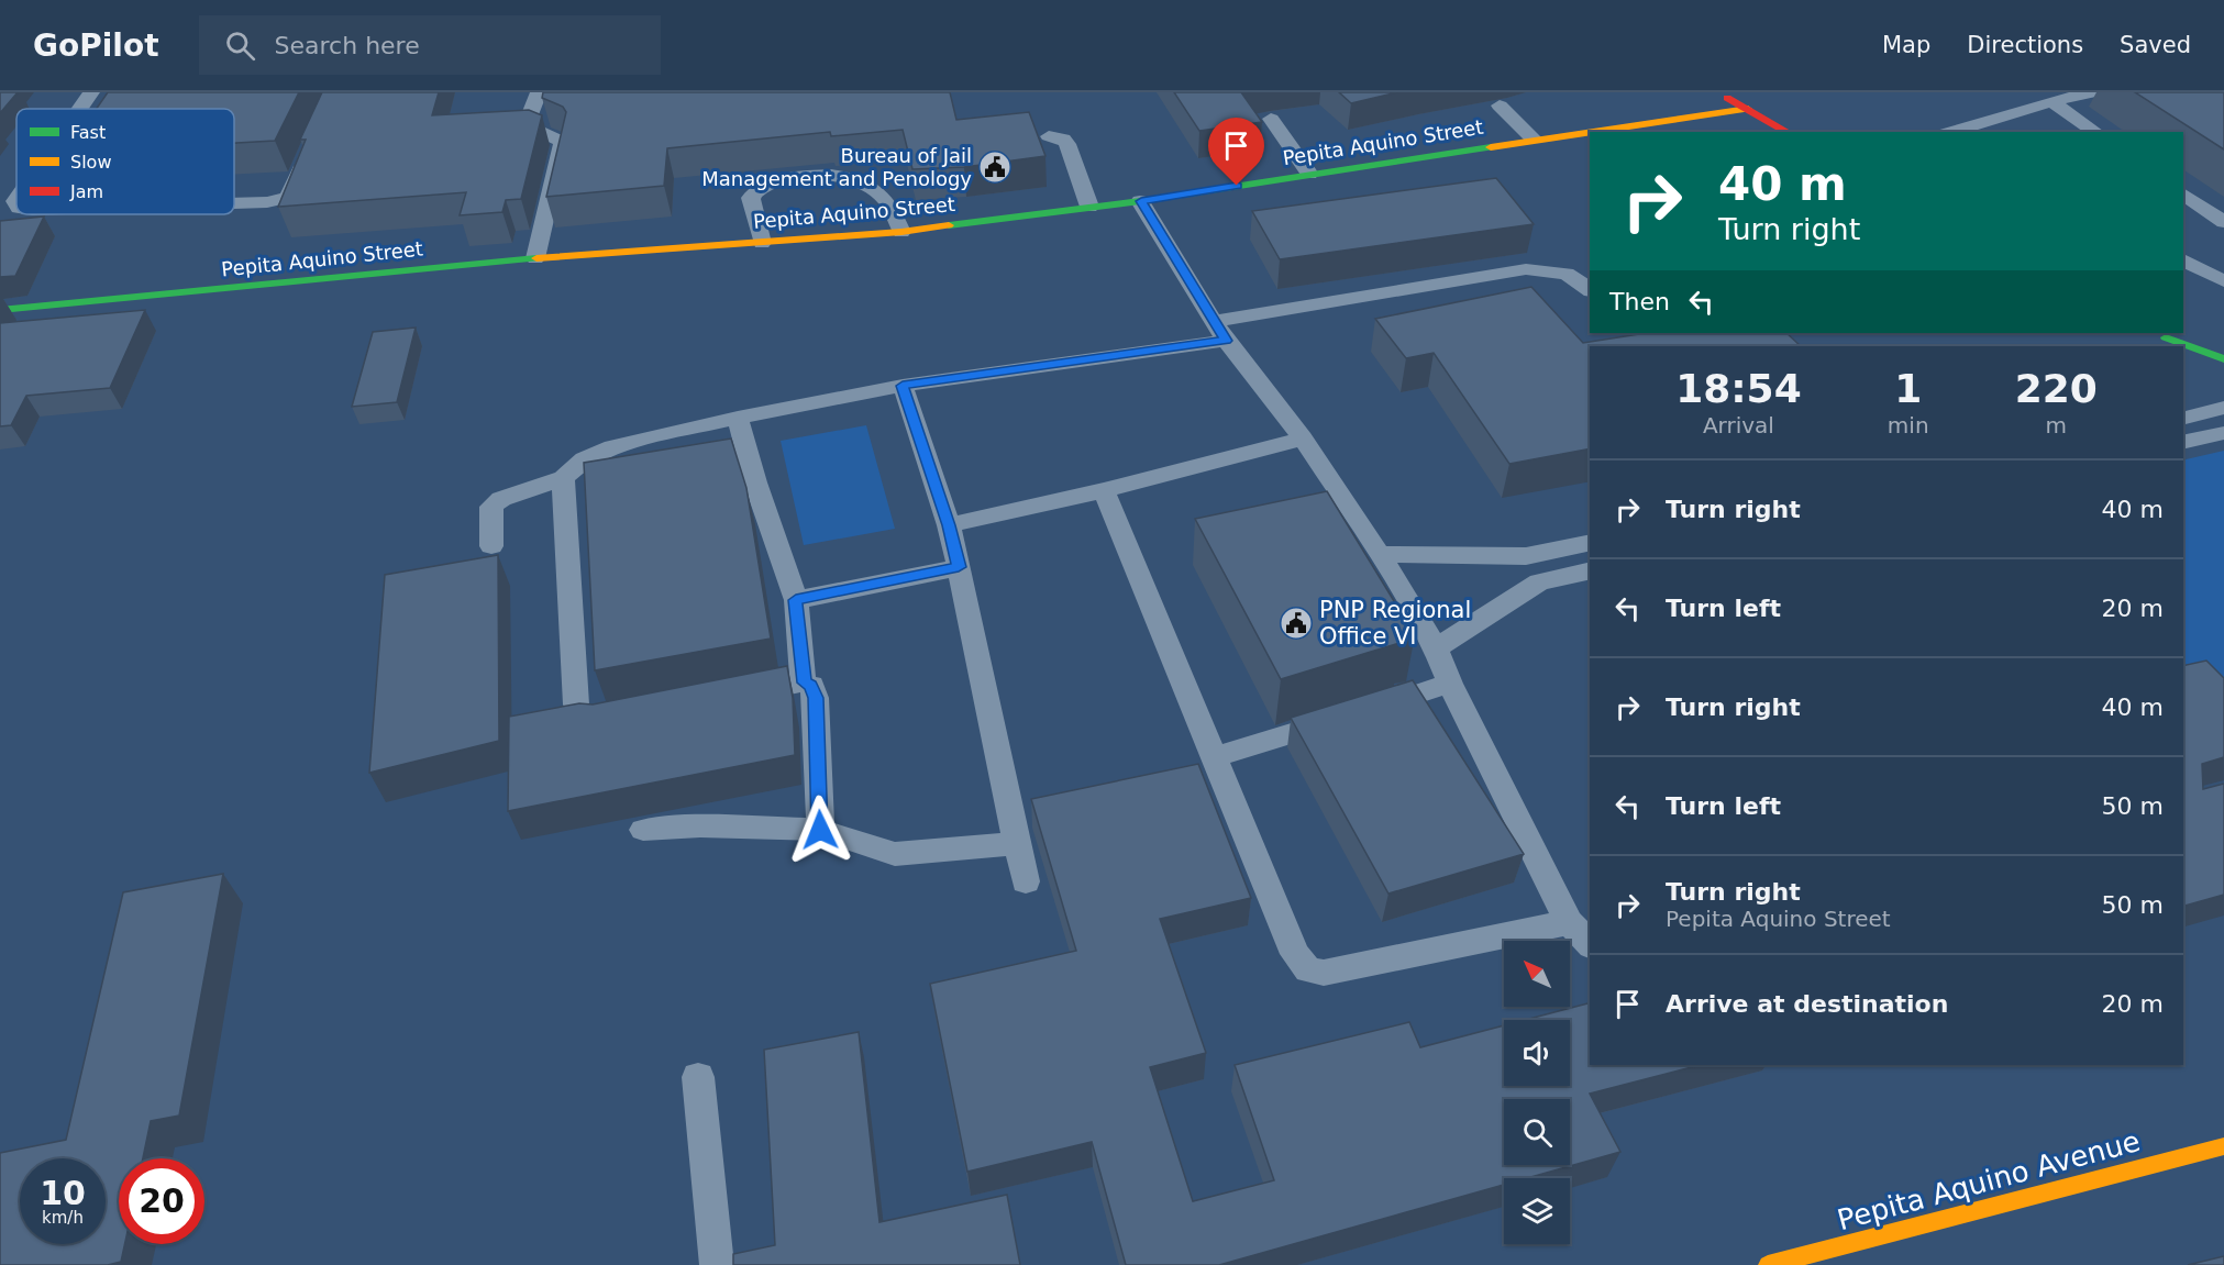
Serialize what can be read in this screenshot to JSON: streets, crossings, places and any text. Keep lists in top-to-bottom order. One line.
{"streets":{"street":["Pepita Aquino Street","Pepita Aquino Avenue"]},"places":{"public building":["Bureau of Jail Management and Penology","PNP Regional Office VI"]},"legend":["Fast","Slow","Jam"],"north":"top left","page":{"header":"GoPilot","search":"Search here","nav":["Map","Directions","Saved"],"turn":["40 m","Turn right"],"then":"Then","eta":["18:54","Arrival","1","min","220","m"],"list":[{"name":"Turn right","value":"40 m"},{"name":"Turn left","value":"20 m"},{"name":"Turn right","value":"40 m"},{"name":"Turn left","value":"50 m"},{"name":"Turn right","note":"Pepita Aquino Street","value":"50 m"},{"name":"Arrive at destination","value":"20 m"}],"speed":"10 km/h","limit":"20"}}
